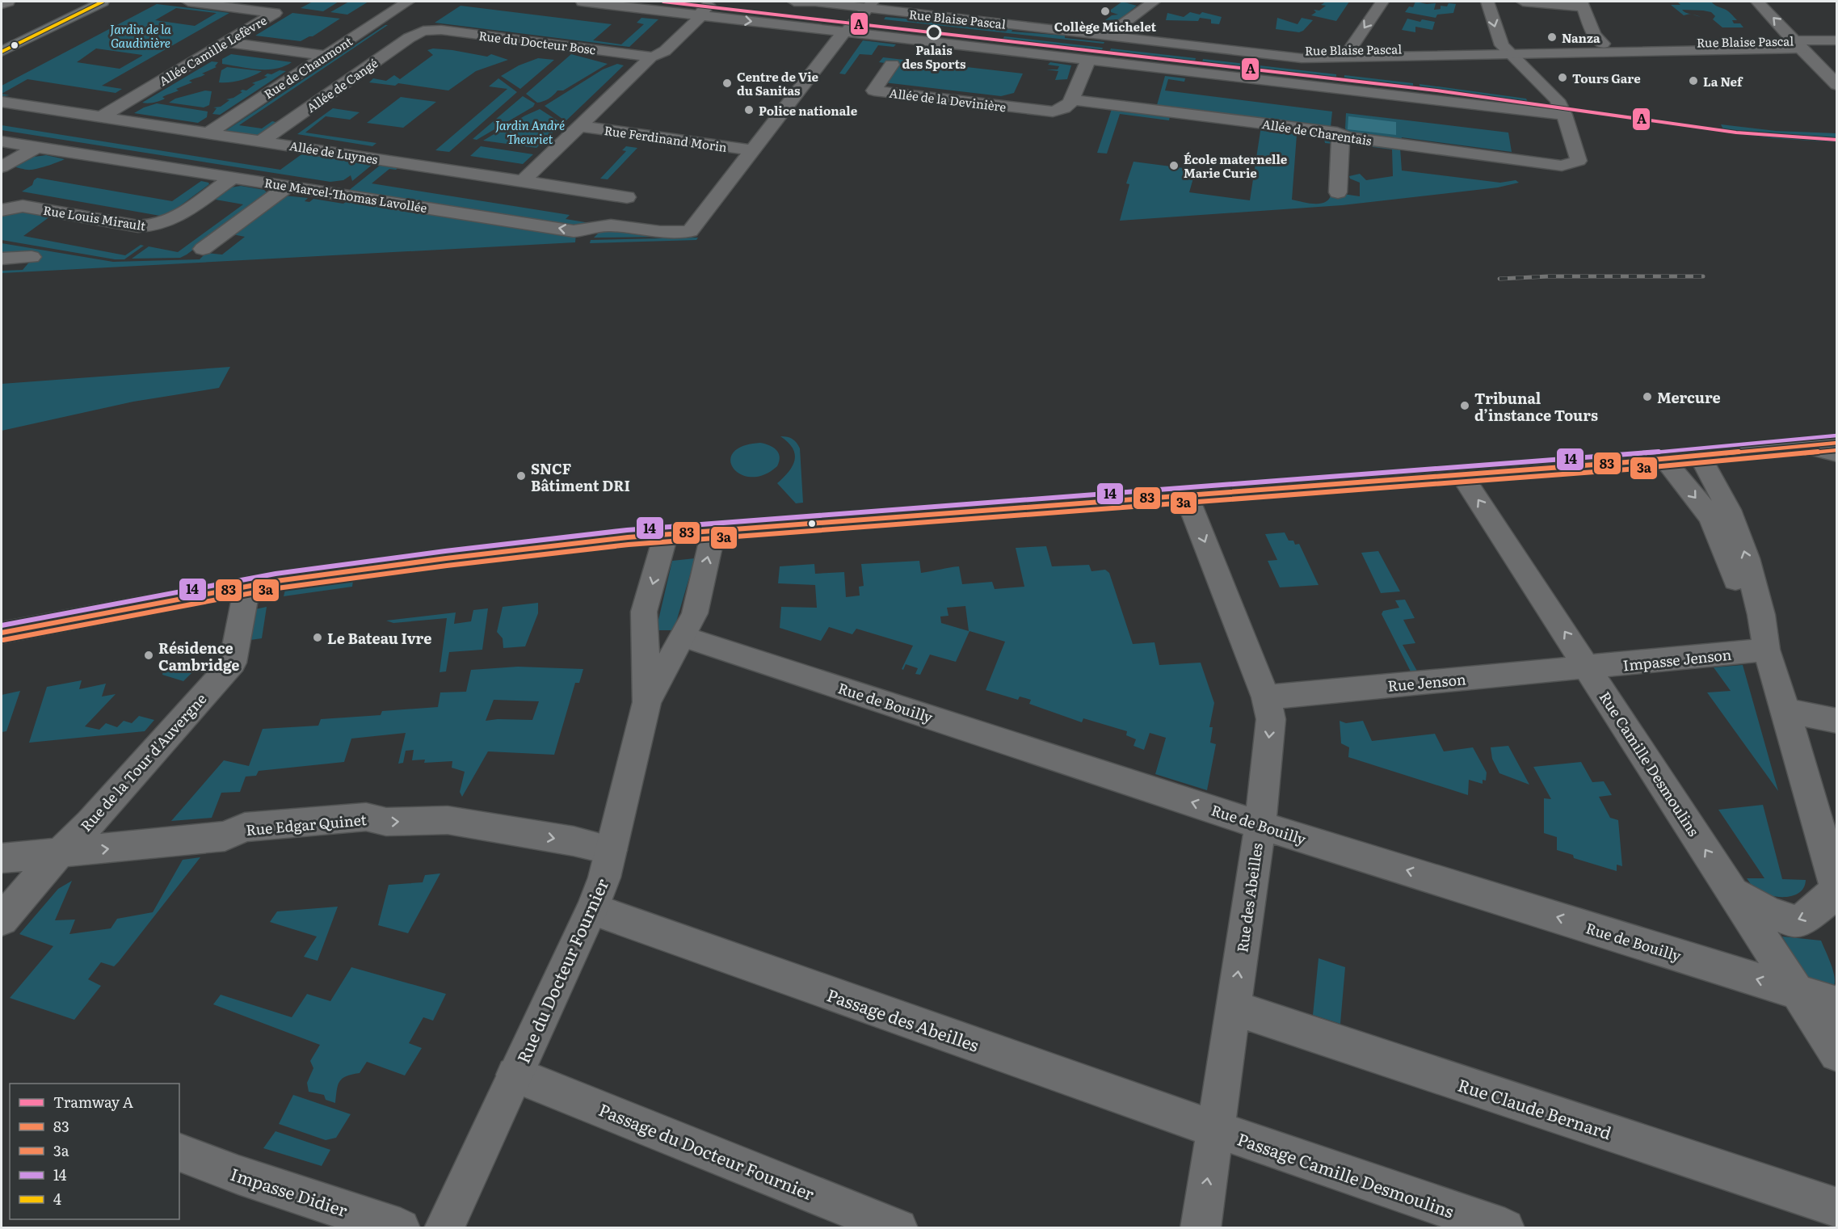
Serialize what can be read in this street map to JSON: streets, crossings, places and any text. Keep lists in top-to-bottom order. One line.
{"streets":{"street":["Rue Blaise Pascal","Rue du Docteur Bosc","Allée Camille Lefèvre","Rue de Chaumont","Allée de Cangé","Allée de la Devinière","Allée de Charentais","Rue Ferdinand Morin","Allée de Luynes","Rue Marcel-Thomas Lavollée","Rue Louis Mirault","Impasse Jenson","Rue Jenson","Rue de Bouilly","Rue de la Tour d'Auvergne","Rue Camille Desmoulins","Rue Edgar Quinet","Rue des Abeilles","Rue du Docteur Fournier","Passage des Abeilles","Rue Claude Bernard","Passage du Docteur Fournier","Passage Camille Desmoulins","Impasse Didier"]},"crossings":[["Rue du Docteur Bosc","Allée de Cangé"],["Allée Camille Lefèvre","Allée de Luynes"],["Rue de Chaumont","Allée de Luynes"],["Allée de Cangé","Allée de Luynes"],["Allée de la Devinière","Allée de Charentais"],["Rue Ferdinand Morin","Rue Marcel-Thomas Lavollée"],["Allée de Luynes","Rue Marcel-Thomas Lavollée"],["Rue Marcel-Thomas Lavollée","Rue Louis Mirault"],["Impasse Jenson","Rue Jenson"],["Impasse Jenson","Rue Camille Desmoulins"],["Rue Jenson","Rue Camille Desmoulins"],["Rue Jenson","Rue des Abeilles"],["Rue de Bouilly","Rue Camille Desmoulins"],["Rue de Bouilly","Rue des Abeilles"],["Rue de Bouilly","Rue du Docteur Fournier"],["Rue de la Tour d'Auvergne","Rue Edgar Quinet"],["Rue Edgar Quinet","Rue du Docteur Fournier"],["Rue des Abeilles","Passage des Abeilles"],["Rue des Abeilles","Rue Claude Bernard"],["Rue des Abeilles","Passage Camille Desmoulins"],["Rue du Docteur Fournier","Passage des Abeilles"],["Rue du Docteur Fournier","Passage du Docteur Fournier"],["Passage des Abeilles","Passage Camille Desmoulins"]],"one_way":["Rue Marcel-Thomas Lavollée","Rue de Bouilly","Rue Edgar Quinet"],"parks":["Jardin de la Gaudinière","Jardin André Theuriet"],"places":["Collège Michelet","Palais des Sports","Nanza","Tours Gare","La Nef","Centre de Vie du Sanitas","Police nationale","École maternelle Marie Curie","Mercure","Tribunal d’instance Tours","SNCF Bâtiment DRI","Le Bateau Ivre","Résidence Cambridge"],"lines":["tram line A","transit line 4","transit line 14","transit line 83","transit line 3a"],"legend":["Tramway A","83","3a","14","4"]}
